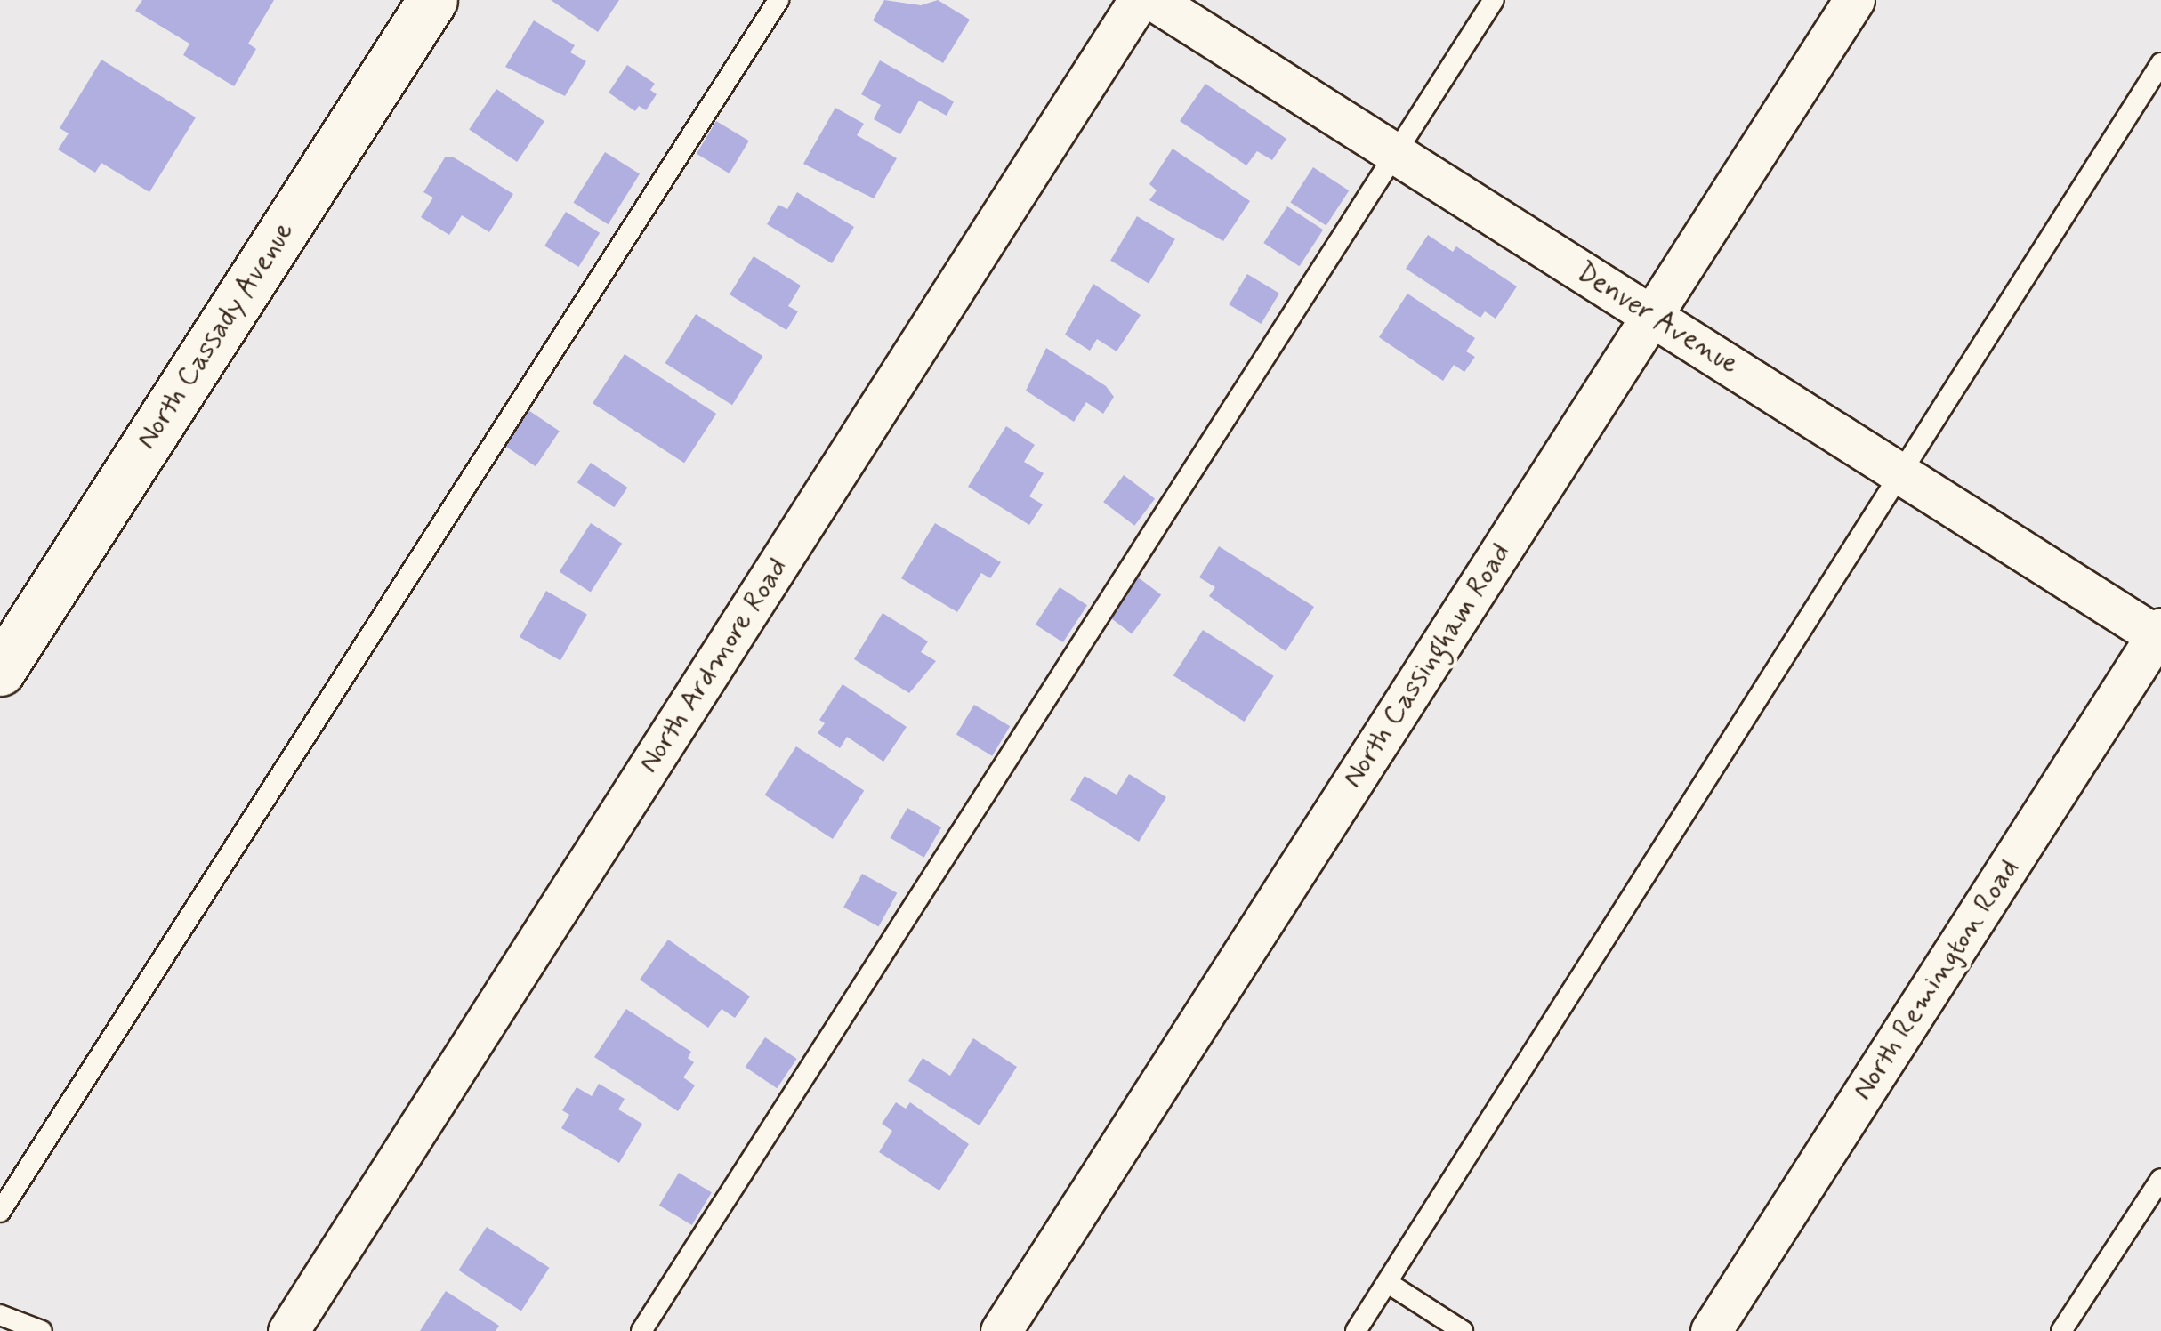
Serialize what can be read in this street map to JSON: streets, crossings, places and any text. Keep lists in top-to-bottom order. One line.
{"streets":{"street":["Denver Avenue","North Cassady Avenue","North Ardmore Road","North Cassingham Road","North Remington Road"]},"crossings":[["Denver Avenue","North Cassingham Road"],["Denver Avenue","North Remington Road"]]}
